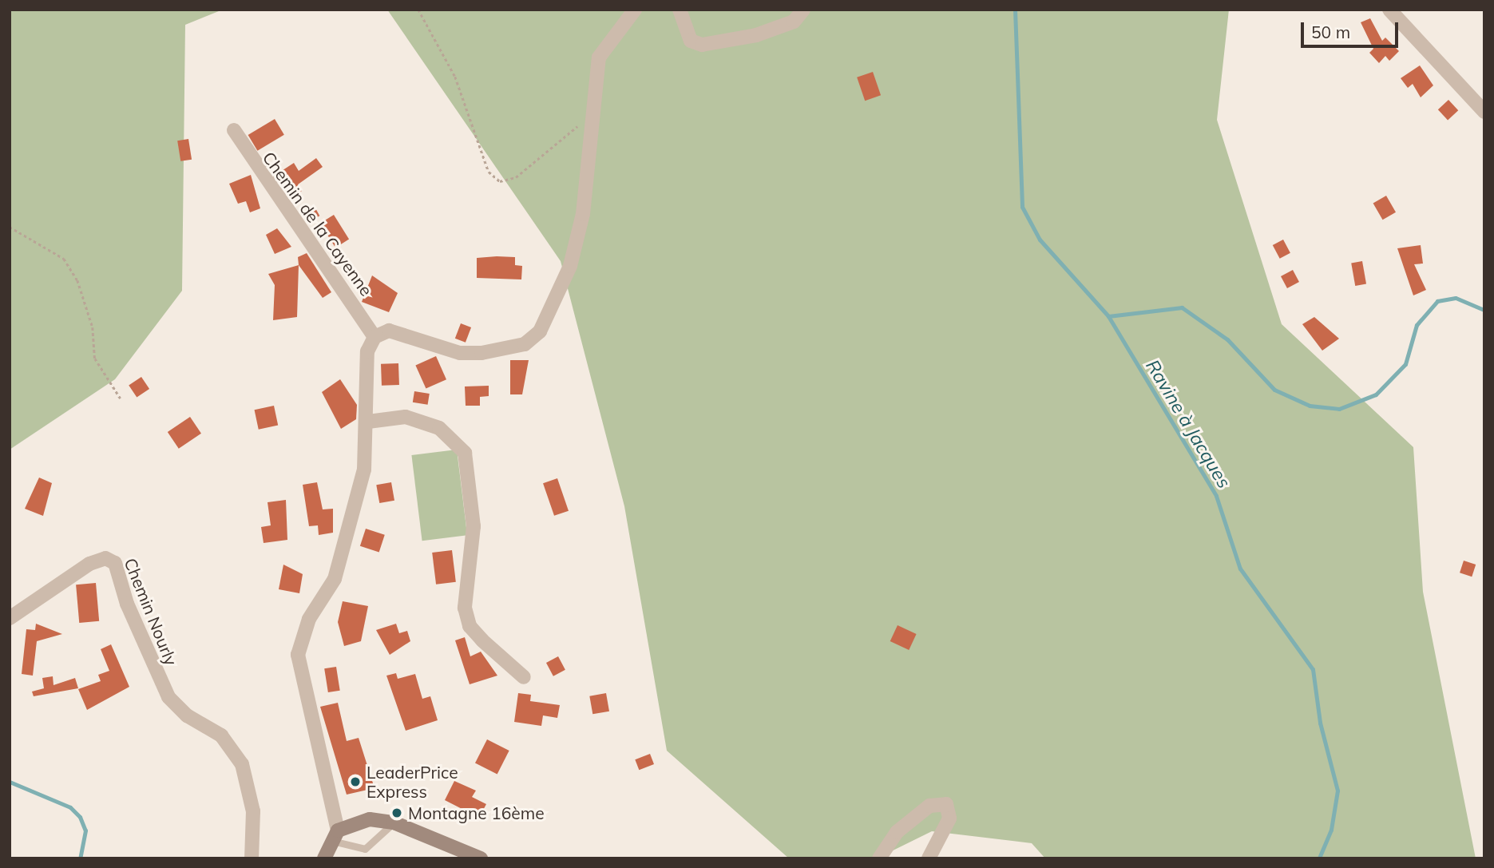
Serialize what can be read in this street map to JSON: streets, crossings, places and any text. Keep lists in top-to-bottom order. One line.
{"streets":{"street":["Chemin de la Cayenne","Chemin Nourly"]},"water":["Ravine à Jacques"],"places":["LeaderPrice Express","Montagne 16ème"],"scale_bar":"50 m"}
